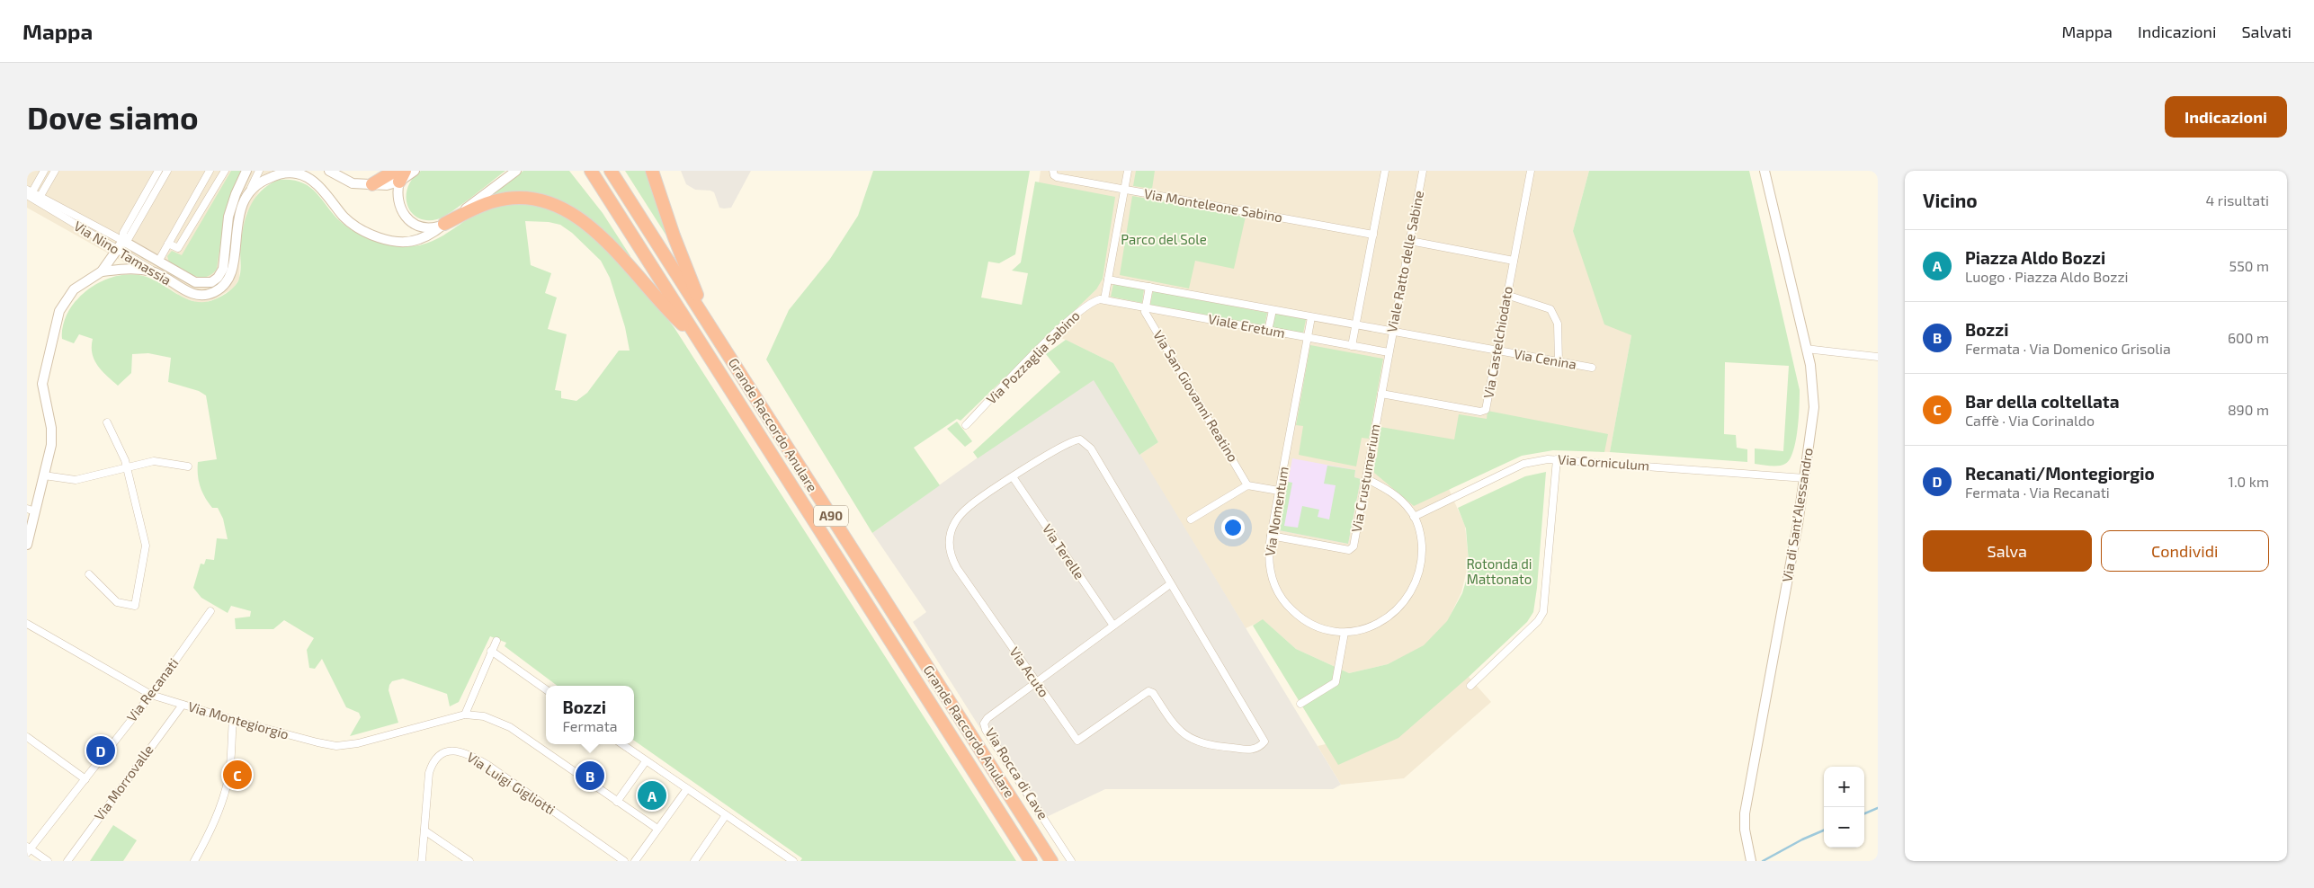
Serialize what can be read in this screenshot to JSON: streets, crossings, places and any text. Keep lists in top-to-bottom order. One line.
{"streets":{"highway":["Grande Raccordo Anulare","A90"],"street":["Via Monteleone Sabino","Via Nino Tamassia","Viale Ratto delle Sabine","Viale Eretum","Via Castelchiodato","Via Pozzaglia Sabino","Via Cenina","Via San Giovanni Reatino","Via Corniculum","Via Crustumerium","Via Nomentum","Via di Sant'Alessandro","Via Terelle","Via Acuto","Via Recanati","Via Montegiorgio","Via Rocca di Cave","Via Morrovalle","Via Luigi Gigliotti"]},"crossings":[["Viale Ratto delle Sabine","Viale Eretum"],["Viale Ratto delle Sabine","Via Cenina"],["Viale Ratto delle Sabine","Via Crustumerium"],["Viale Eretum","Via Pozzaglia Sabino"],["Viale Eretum","Via Cenina"],["Viale Eretum","Via San Giovanni Reatino"],["Viale Eretum","Via Crustumerium"],["Viale Eretum","Via Nomentum"],["Via Castelchiodato","Via Cenina"],["Via Castelchiodato","Via Crustumerium"],["Via Corniculum","Via Nomentum"],["Via Corniculum","Via di Sant'Alessandro"],["Via Crustumerium","Via Nomentum"],["Via Terelle","Via Acuto"],["Via Terelle","Via Rocca di Cave"],["Via Acuto","Via Rocca di Cave"],["Via Recanati","Via Montegiorgio"],["Via Montegiorgio","Via Morrovalle"]],"parks":["Parco del Sole","Rotonda di Mattonato"],"page":{"header":"Mappa","nav":["Mappa","Indicazioni","Salvati"],"buttons":["Indicazioni",["Salva","Condividi"]],"title":"Dove siamo","heading":["Vicino","4 risultati"],"list":[{"mark":"A","name":"Piazza Aldo Bozzi","note":"Luogo · Piazza Aldo Bozzi","value":"550 m"},{"mark":"B","name":"Bozzi","note":"Fermata · Via Domenico Grisolia","value":"600 m"},{"mark":"C","name":"Bar della coltellata","note":"Caffè · Via Corinaldo","value":"890 m"},{"mark":"D","name":"Recanati/Montegiorgio","note":"Fermata · Via Recanati","value":"1.0 km"}],"popup":["Bozzi","Fermata"],"pins":["D","C","B","A"],"map_buttons":["+","−"]}}
